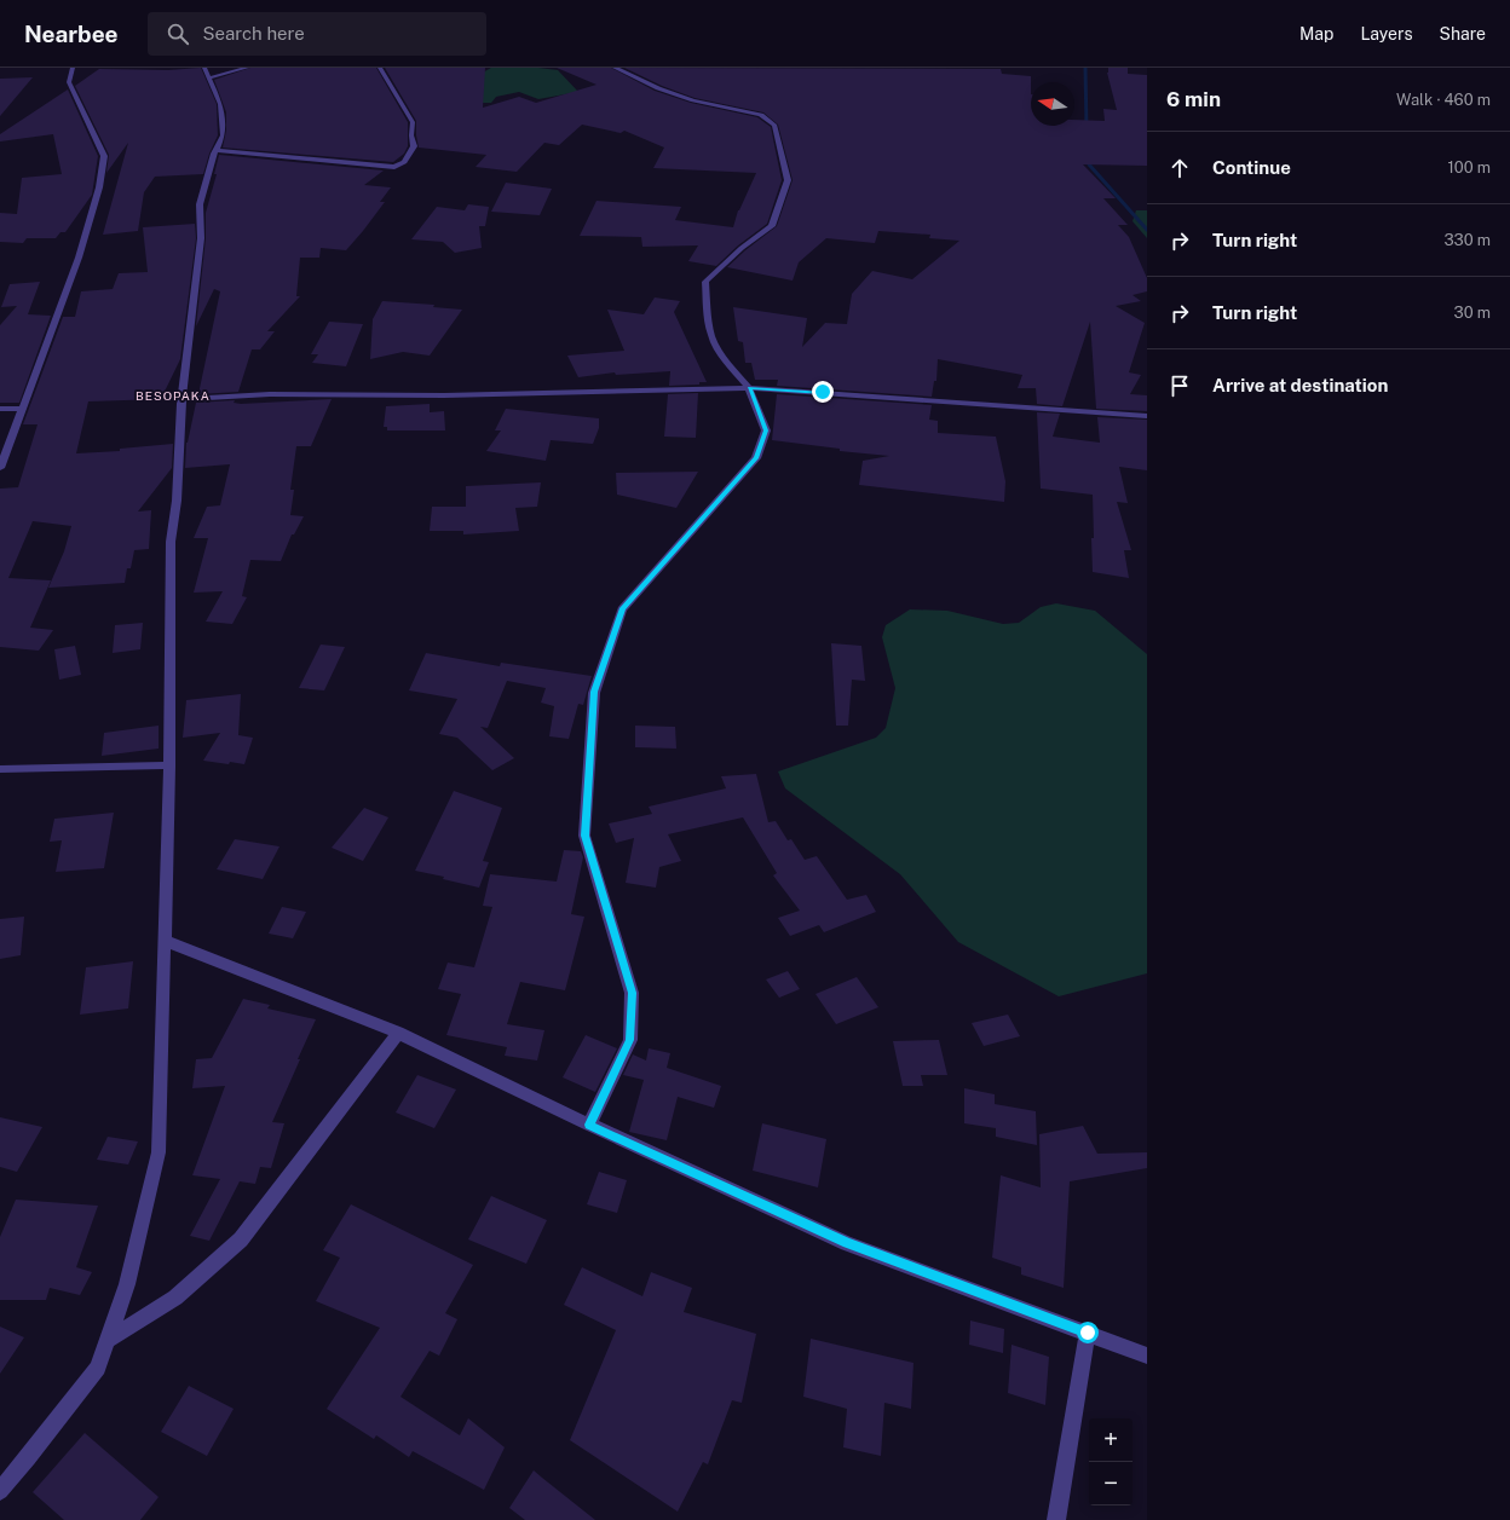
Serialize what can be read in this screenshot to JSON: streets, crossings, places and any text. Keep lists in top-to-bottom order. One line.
{"districts":["BESOPAKA"],"north":"left","page":{"header":"Nearbee","search":"Search here","nav":["Map","Layers","Share"],"heading":["6 min","Walk · 460 m"],"list":[["Continue","100 m"],["Turn right","330 m"],["Turn right","30 m"],"Arrive at destination"],"map_buttons":["+","−"]}}
